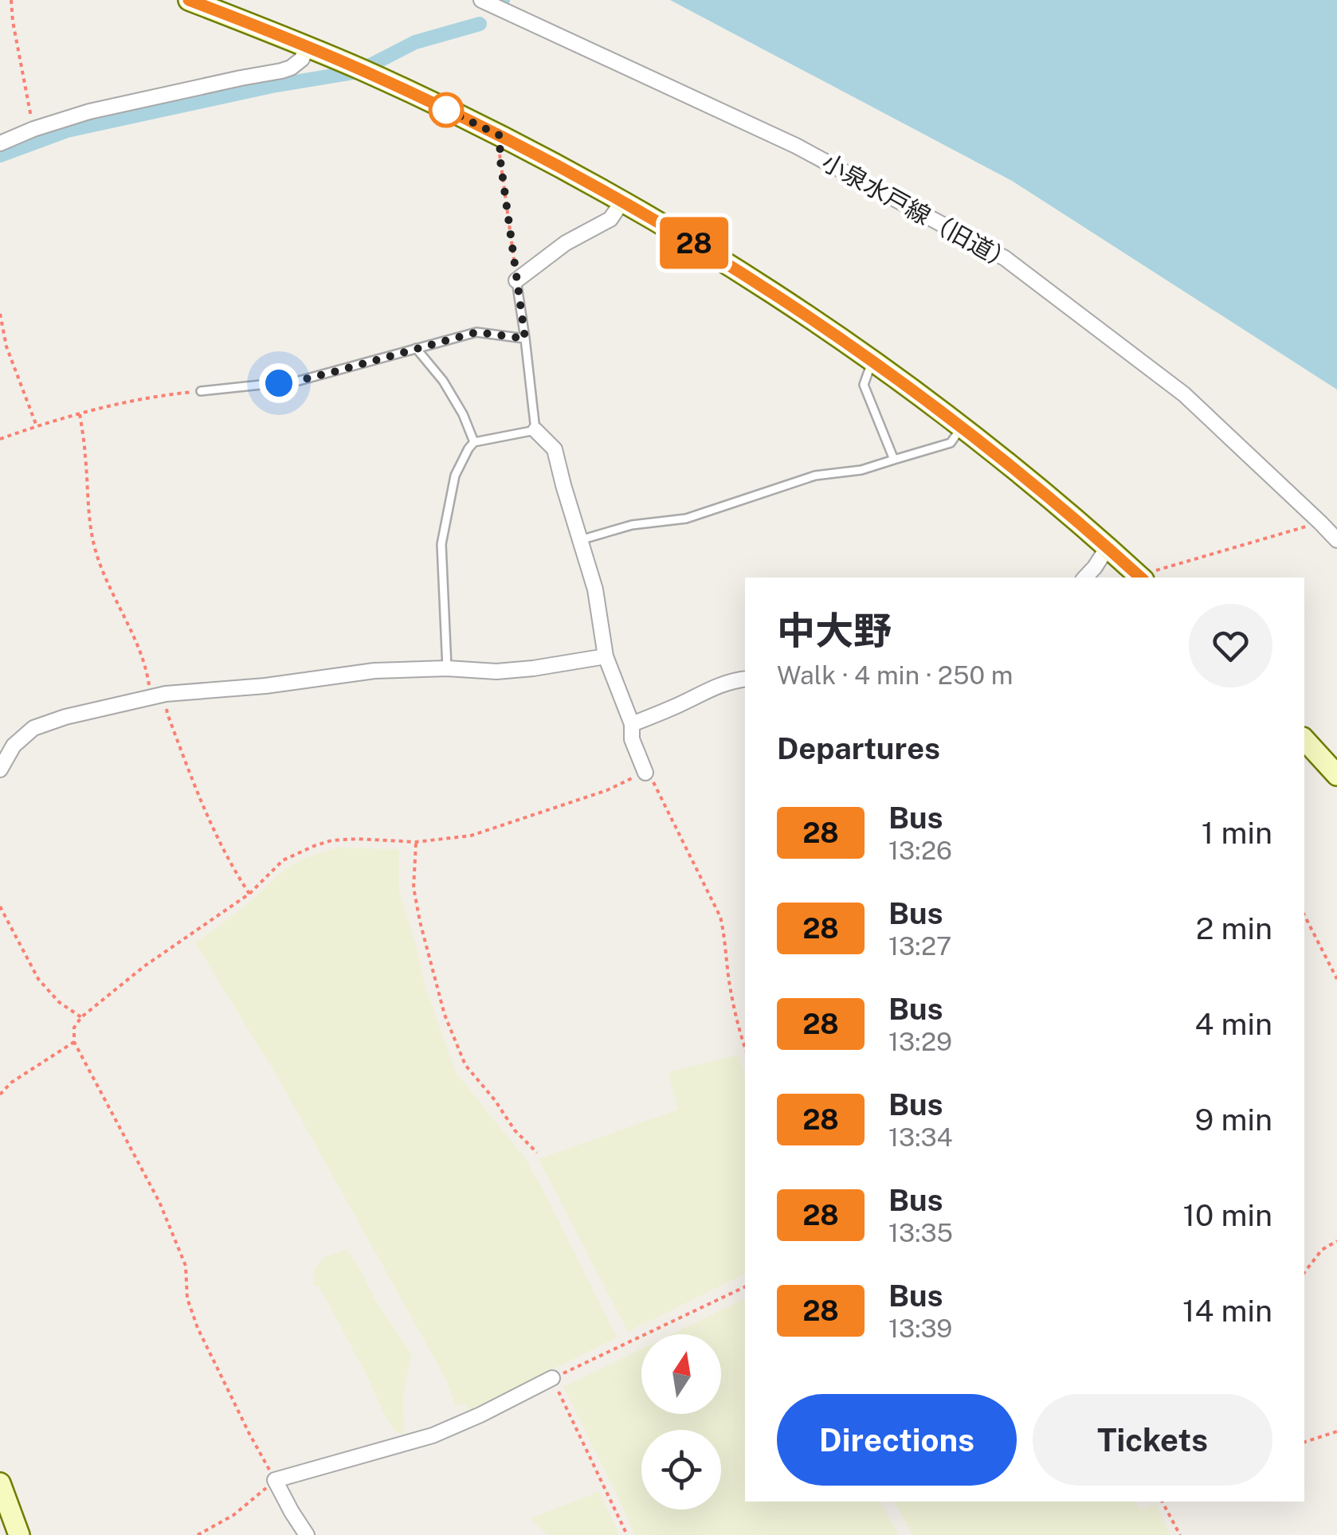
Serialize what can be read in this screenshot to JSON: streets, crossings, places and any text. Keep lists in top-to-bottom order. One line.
{"streets":{"street":["小泉水戸線（旧道）"]},"lines":["bus line 28"],"north":"top","page":{"on_map":"28","heading":[["中大野","Walk · 4 min · 250 m"],"Departures"],"list":[{"mark":"28","name":"Bus","note":"13:26","value":"1 min"},{"mark":"28","name":"Bus","note":"13:27","value":"2 min"},{"mark":"28","name":"Bus","note":"13:29","value":"4 min"},{"mark":"28","name":"Bus","note":"13:34","value":"9 min"},{"mark":"28","name":"Bus","note":"13:35","value":"10 min"},{"mark":"28","name":"Bus","note":"13:39","value":"14 min"}],"buttons":["Directions","Tickets"]}}
